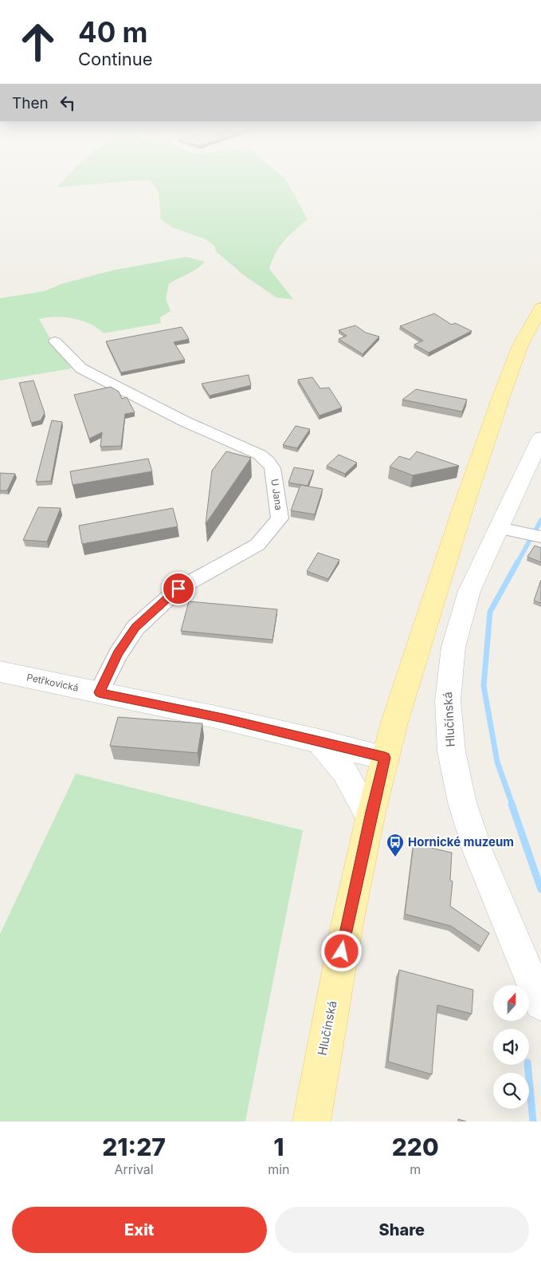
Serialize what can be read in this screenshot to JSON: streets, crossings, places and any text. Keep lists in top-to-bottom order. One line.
{"streets":{"main road":["Hlučínská"],"street":["U Jana","Petřkovická"]},"crossings":[["U Jana","Petřkovická"],["Petřkovická","Hlučínská"]],"places":{"bus stop":["Hornické muzeum"]},"north":"top","page":{"turn":["40 m","Continue"],"then":"Then","eta":["21:27","Arrival","1","min","220","m"],"buttons":["Exit","Share"]}}
